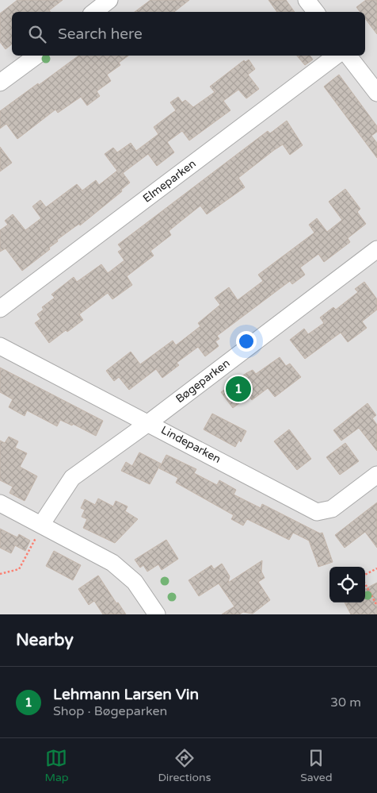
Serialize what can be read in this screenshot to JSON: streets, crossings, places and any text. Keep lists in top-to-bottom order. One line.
{"streets":{"street":["Elmeparken","Bøgeparken","Lindeparken"]},"crossings":[["Bøgeparken","Lindeparken"]],"page":{"search":"Search here","pins":"1","heading":"Nearby","list":[{"mark":"1","name":"Lehmann Larsen Vin","note":"Shop · Bøgeparken","value":"30 m"}],"nav":["Map","Directions","Saved"]}}
